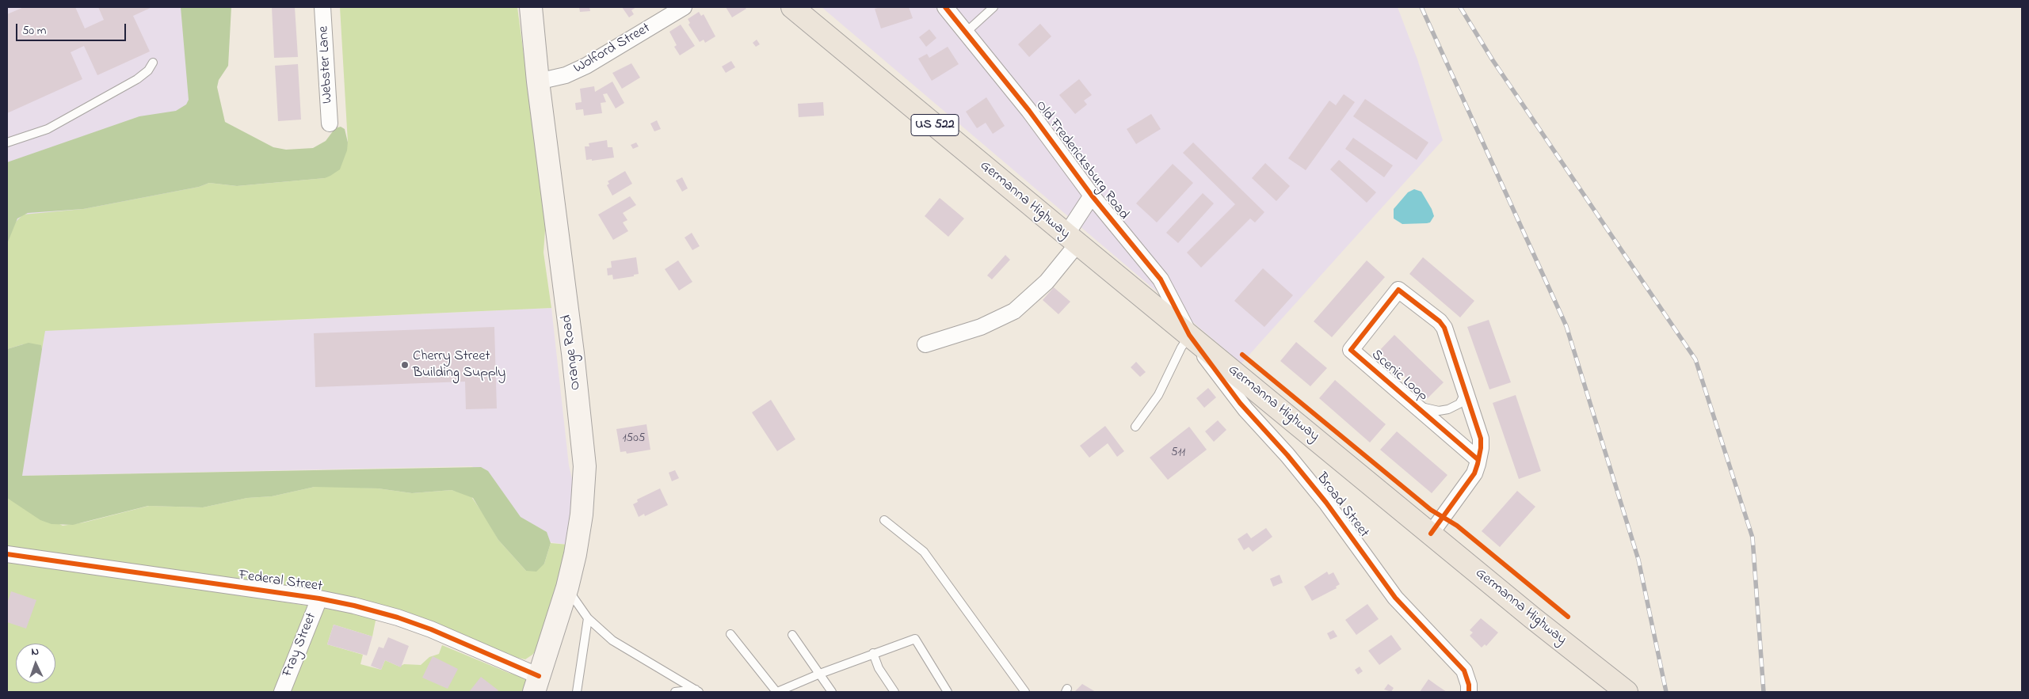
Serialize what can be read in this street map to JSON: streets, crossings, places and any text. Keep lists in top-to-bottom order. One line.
{"streets":{"main road":["US 522","Germanna Highway","Orange Road"],"street":["Wolford Street","Webster Lane","Old Fredericksburg Road","Scenic Loop","Broad Street","Federal Street","Fray Street"]},"crossings":[["Wolford Street","Orange Road"],["Old Fredericksburg Road","Germanna Highway"],["Old Fredericksburg Road","Broad Street"],["Germanna Highway","Scenic Loop"],["Germanna Highway","Broad Street"],["Orange Road","Federal Street"],["Federal Street","Fray Street"]],"places":["Cherry Street Building Supply"],"house_numbers":["1505","511"],"scale_bar":"50 m","north":"top"}
